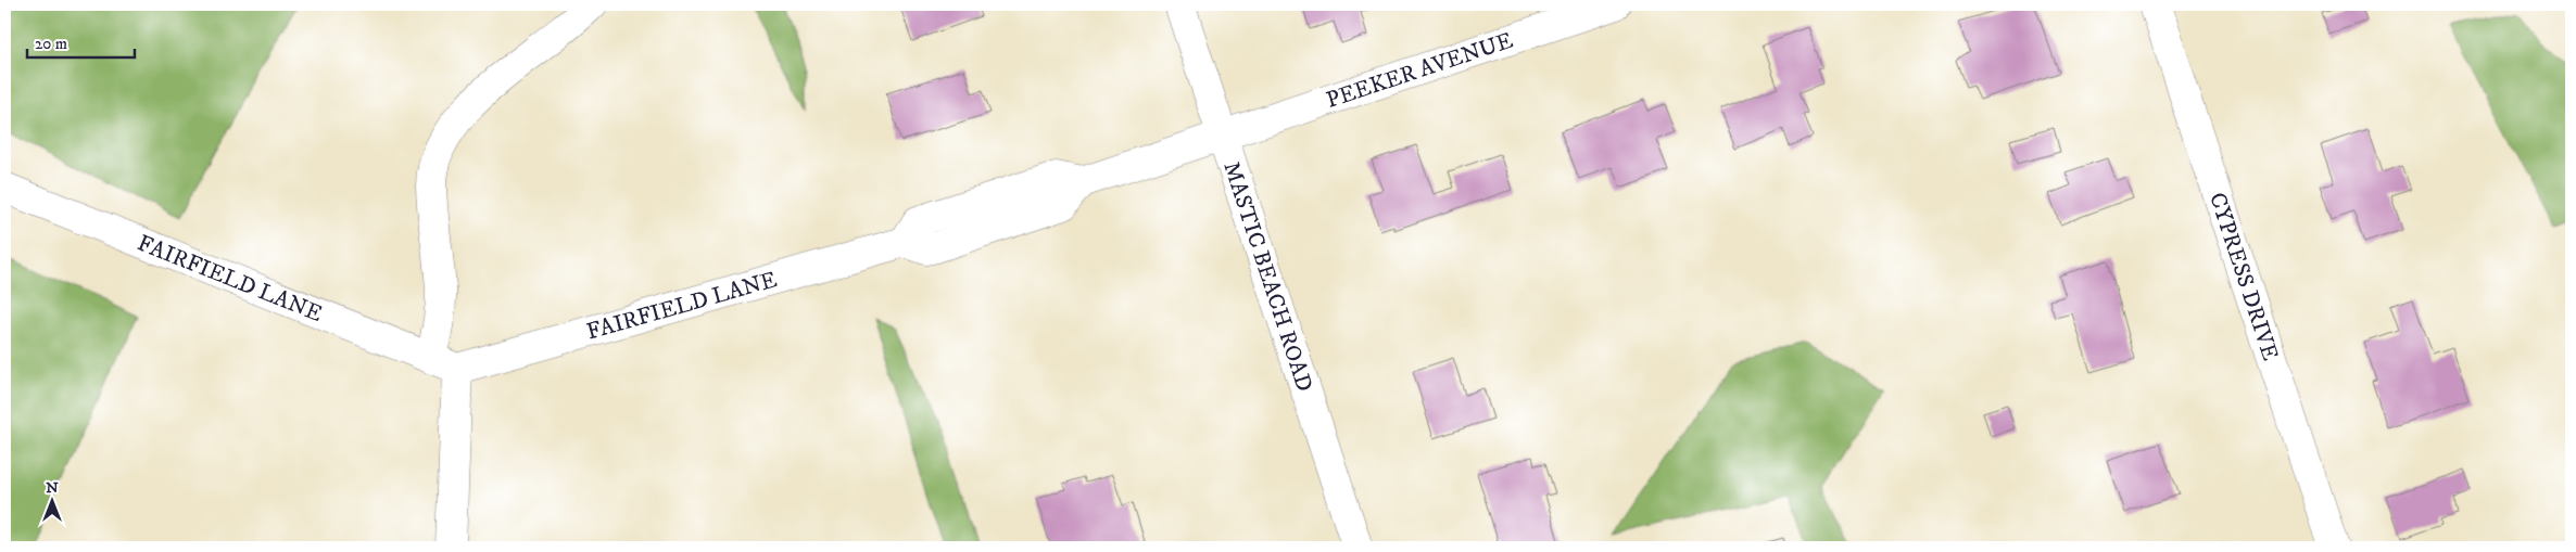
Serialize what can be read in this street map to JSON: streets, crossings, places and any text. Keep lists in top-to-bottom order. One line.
{"streets":{"street":["PEEKER AVENUE","MASTIC BEACH ROAD","CYPRESS DRIVE","FAIRFIELD LANE"]},"crossings":[["PEEKER AVENUE","MASTIC BEACH ROAD"],["PEEKER AVENUE","FAIRFIELD LANE"],["MASTIC BEACH ROAD","FAIRFIELD LANE"]],"scale_bar":"20 m","north":"top"}
